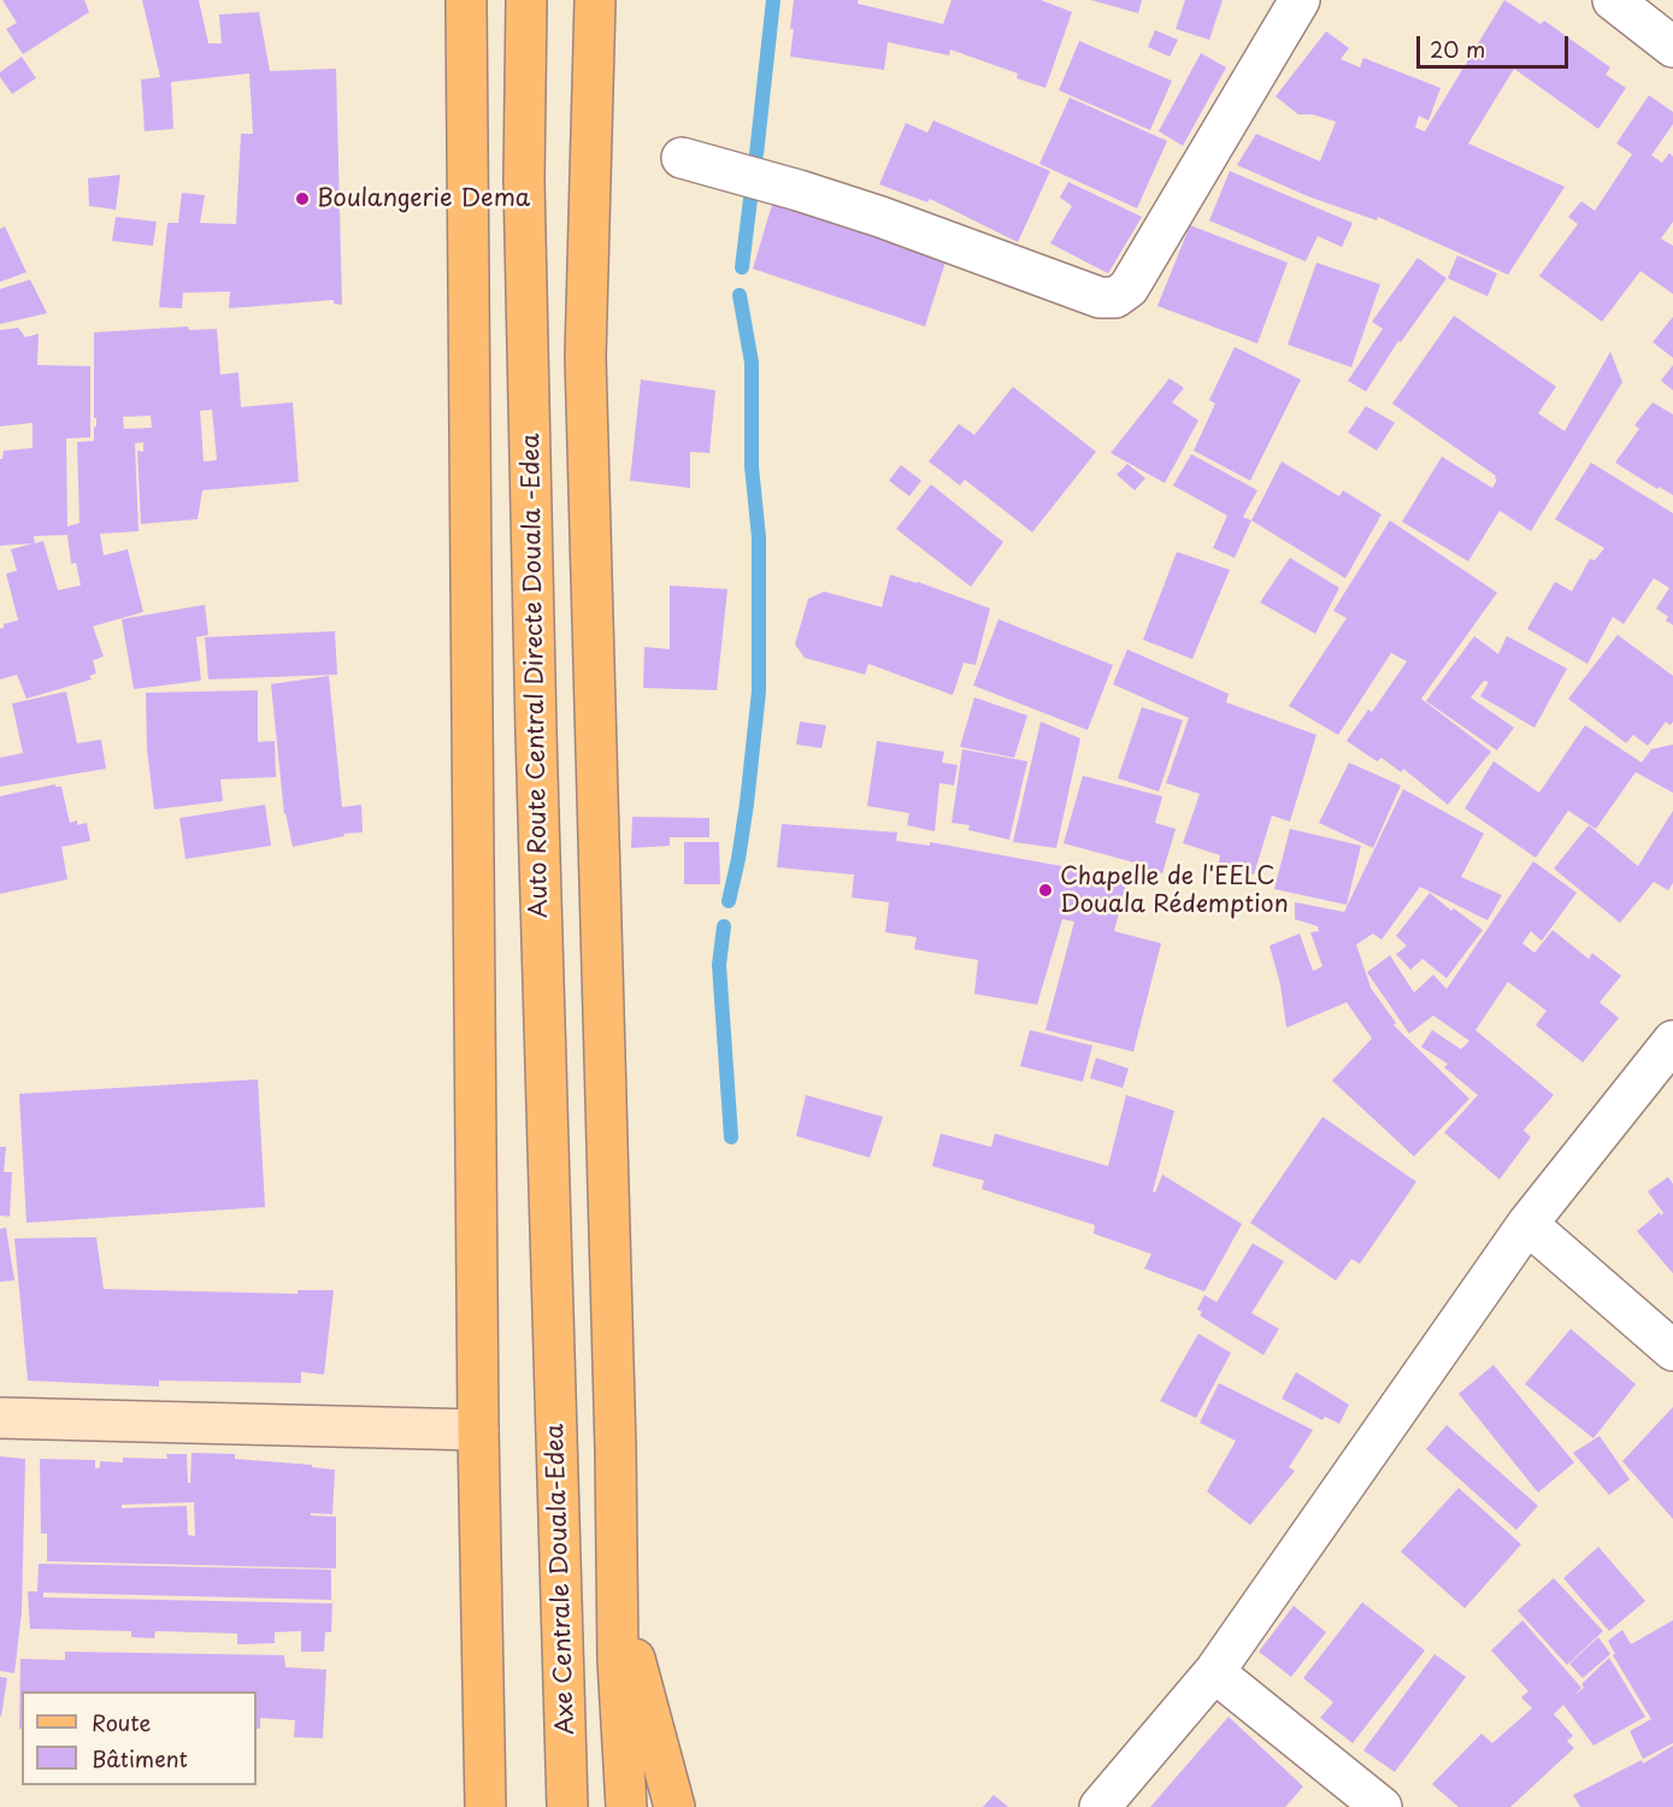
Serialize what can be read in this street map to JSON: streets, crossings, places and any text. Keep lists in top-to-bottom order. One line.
{"streets":{"main road":["Auto Route Central Directe Douala -Edea","Axe Centrale Douala-Edea"]},"crossings":[["Auto Route Central Directe Douala -Edea","Axe Centrale Douala-Edea"]],"places":["Boulangerie Dema","Chapelle de l'EELC Douala Rédemption"],"legend":["Route","Bâtiment"],"scale_bar":"20 m"}
